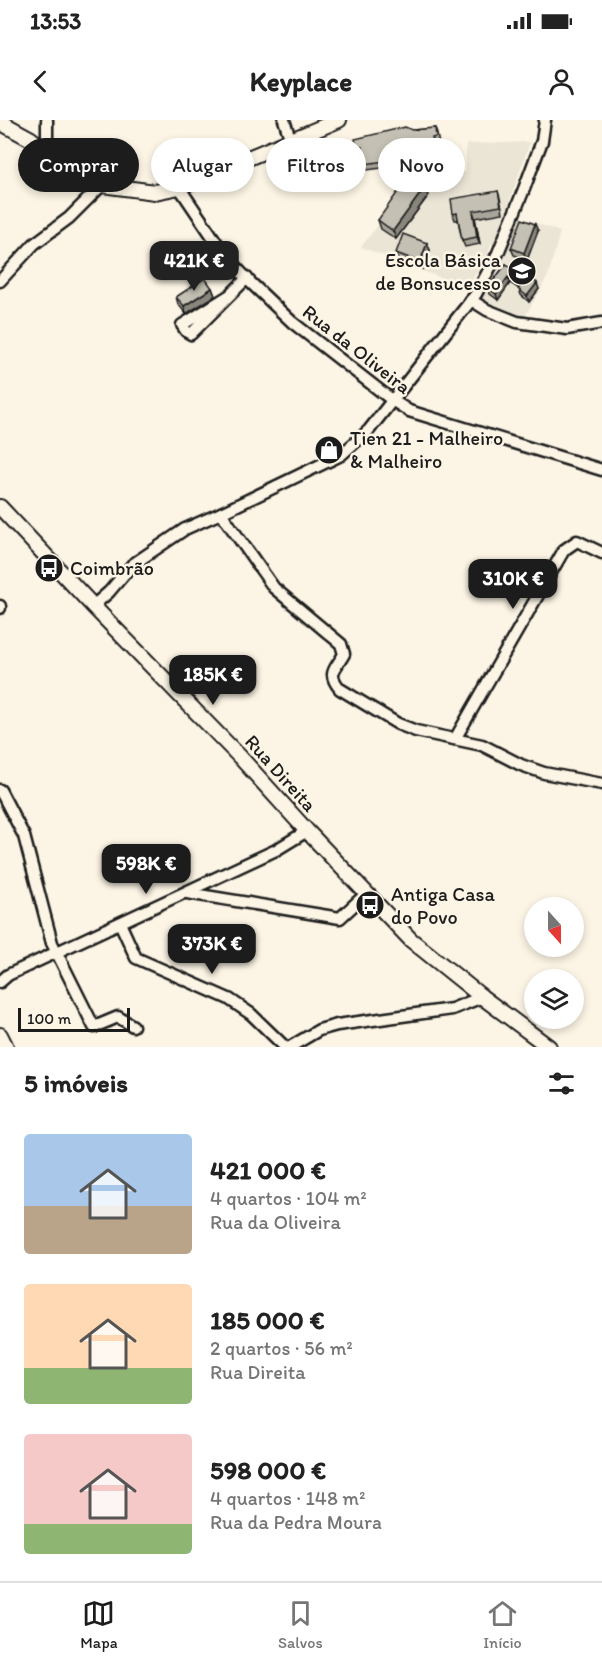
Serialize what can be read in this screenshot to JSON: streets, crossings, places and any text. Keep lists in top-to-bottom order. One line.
{"streets":{"main road":["Rua Direita"],"street":["Rua da Oliveira"]},"places":{"school or university":["Escola Básica de Bonsucesso"],"shop":["Tien 21 - Malheiro & Malheiro"],"bus stop":["Coimbrão","Antiga Casa do Povo"]},"scale_bar":"100 m","north":"bottom","page":{"status":"13:53","header":"Keyplace","chip":["Comprar","Alugar","Filtros","Novo"],"price":["421K €","310K €","185K €","598K €","373K €"],"scale":"100 m","heading":"5 imóveis","list":[{"name":"421 000 €","note":"4 quartos · 104 m² · Rua da Oliveira"},{"name":"185 000 €","note":"2 quartos · 56 m² · Rua Direita"},{"name":"598 000 €","note":"4 quartos · 148 m² · Rua da Pedra Moura"}],"tabs":["Mapa","Salvos","Início"]}}
